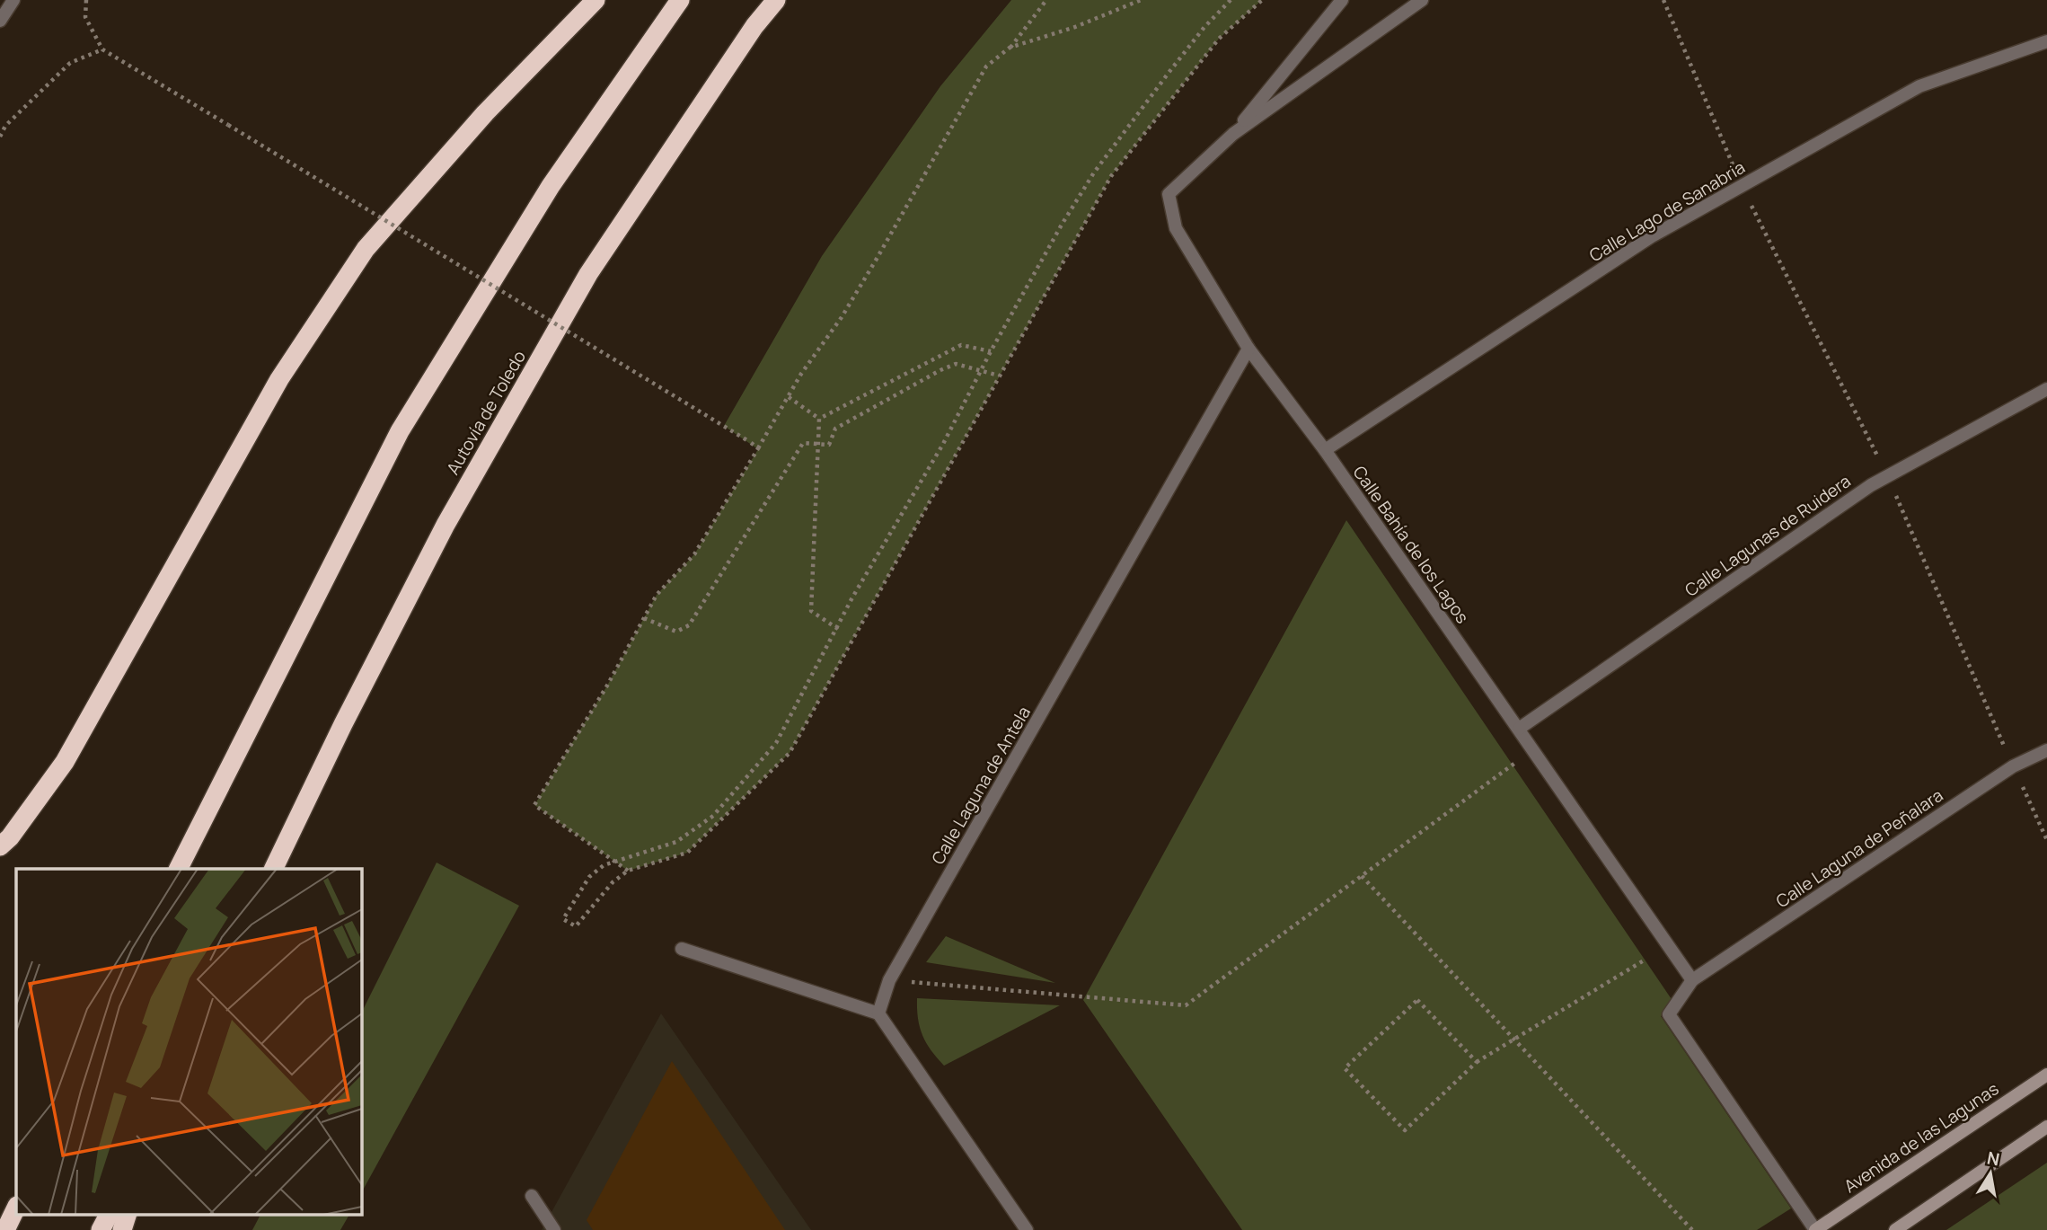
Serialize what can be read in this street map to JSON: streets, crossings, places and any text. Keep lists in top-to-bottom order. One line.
{"streets":{"highway":["Autovía de Toledo"],"main road":["Avenida de las Lagunas"],"street":["Calle Lago de Sanabria","Calle Lagunas de Ruidera","Calle Bahía de los Lagos","Calle Laguna de Antela","Calle Laguna de Peñalara"]},"crossings":[["Calle Lago de Sanabria","Calle Bahía de los Lagos"],["Calle Lagunas de Ruidera","Calle Bahía de los Lagos"],["Calle Bahía de los Lagos","Calle Laguna de Antela"],["Calle Bahía de los Lagos","Calle Laguna de Peñalara"]],"north":"top"}
